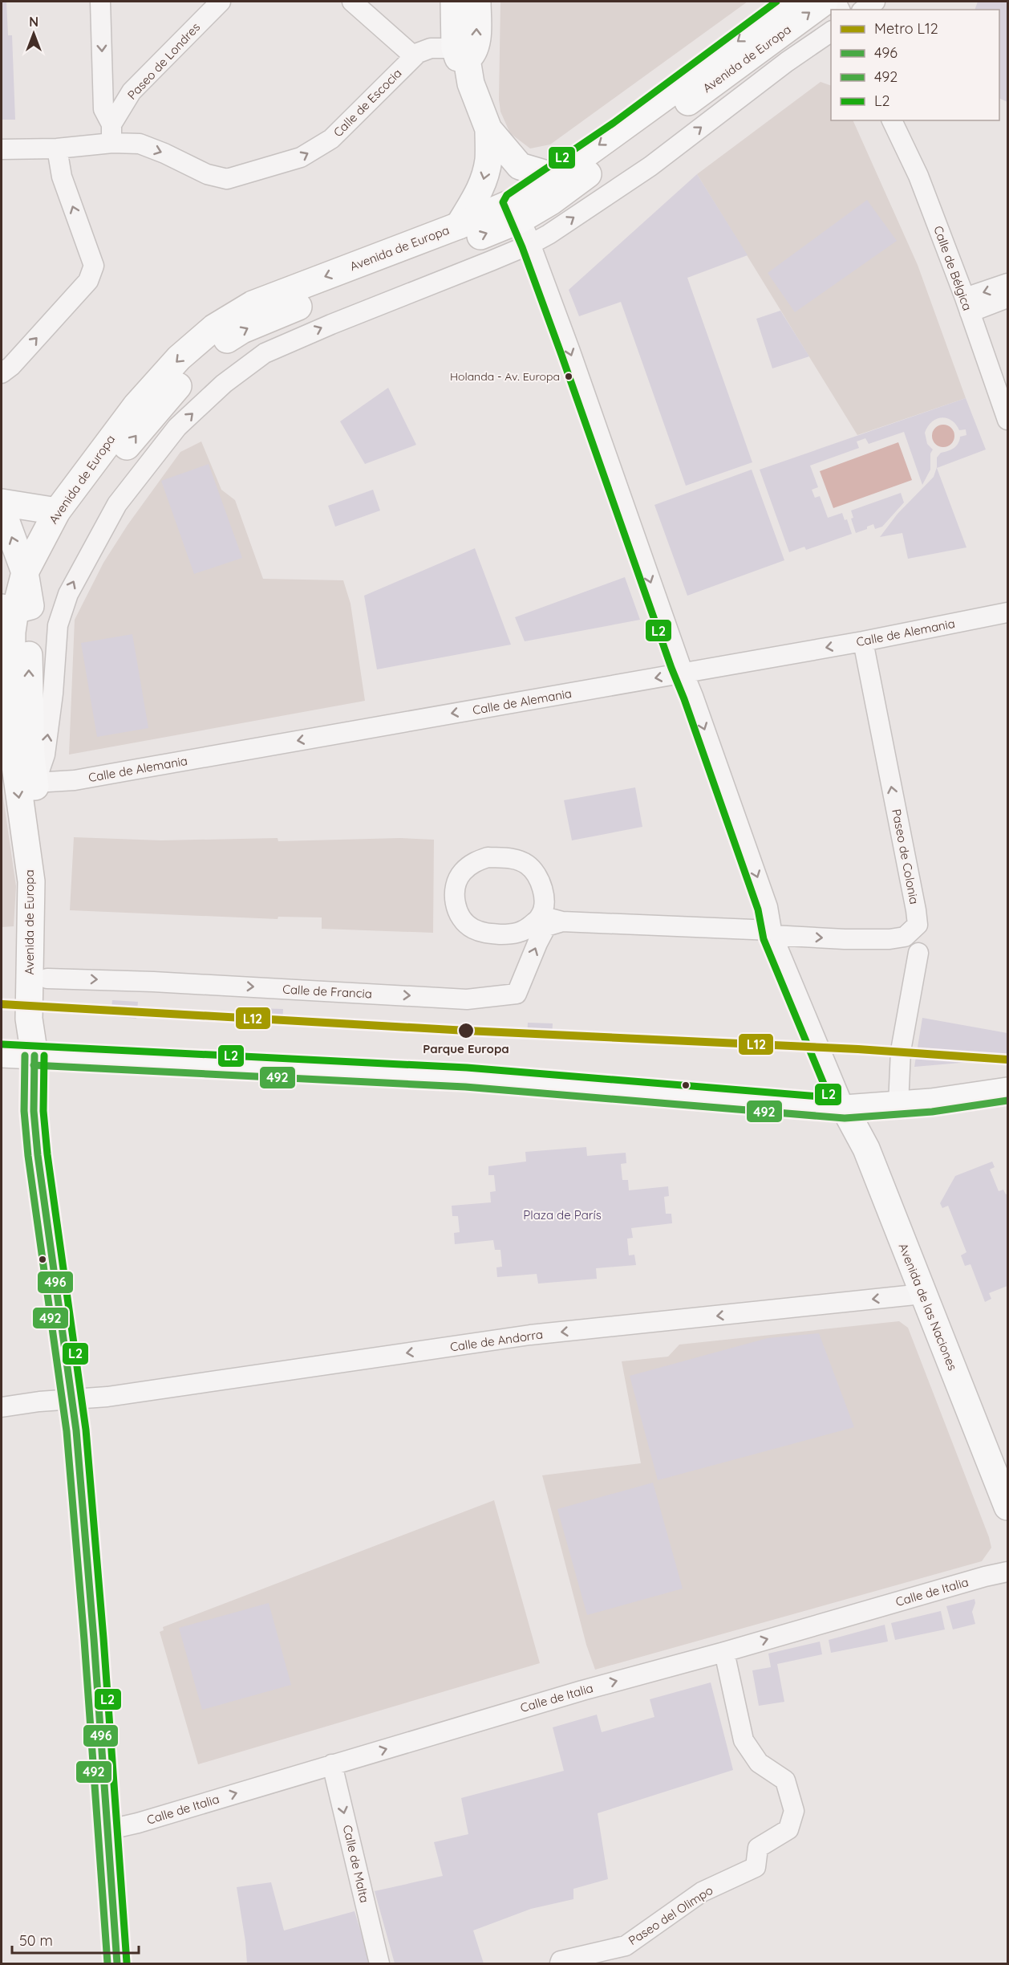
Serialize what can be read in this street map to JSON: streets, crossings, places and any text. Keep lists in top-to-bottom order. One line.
{"streets":{"main road":["Avenida de Europa","Avenida de las Naciones"],"street":["Paseo de Londres","Calle de Escocia","Calle de Bélgica","Calle de Alemania","Paseo de Colonia","Calle de Francia","Calle de Andorra","Calle de Italia","Calle de Malta","Paseo del Olimpo"]},"crossings":[["Avenida de Europa","Calle de Alemania"],["Avenida de Europa","Calle de Francia"],["Paseo de Londres","Calle de Escocia"],["Calle de Alemania","Paseo de Colonia"],["Avenida de las Naciones","Calle de Andorra"],["Calle de Italia","Calle de Malta"],["Calle de Italia","Paseo del Olimpo"]],"one_way":["Calle de Escocia","Calle de Alemania","Calle de Francia","Calle de Andorra","Calle de Italia","Calle de Malta"],"parks":["Plaza de París"],"places":["Holanda - Av. Europa","Parque Europa"],"lines":["transit line L2","metro line L12","transit line 496","transit line 492"],"legend":["Metro L12","496","492","L2"],"scale_bar":"50 m","north":"top"}
